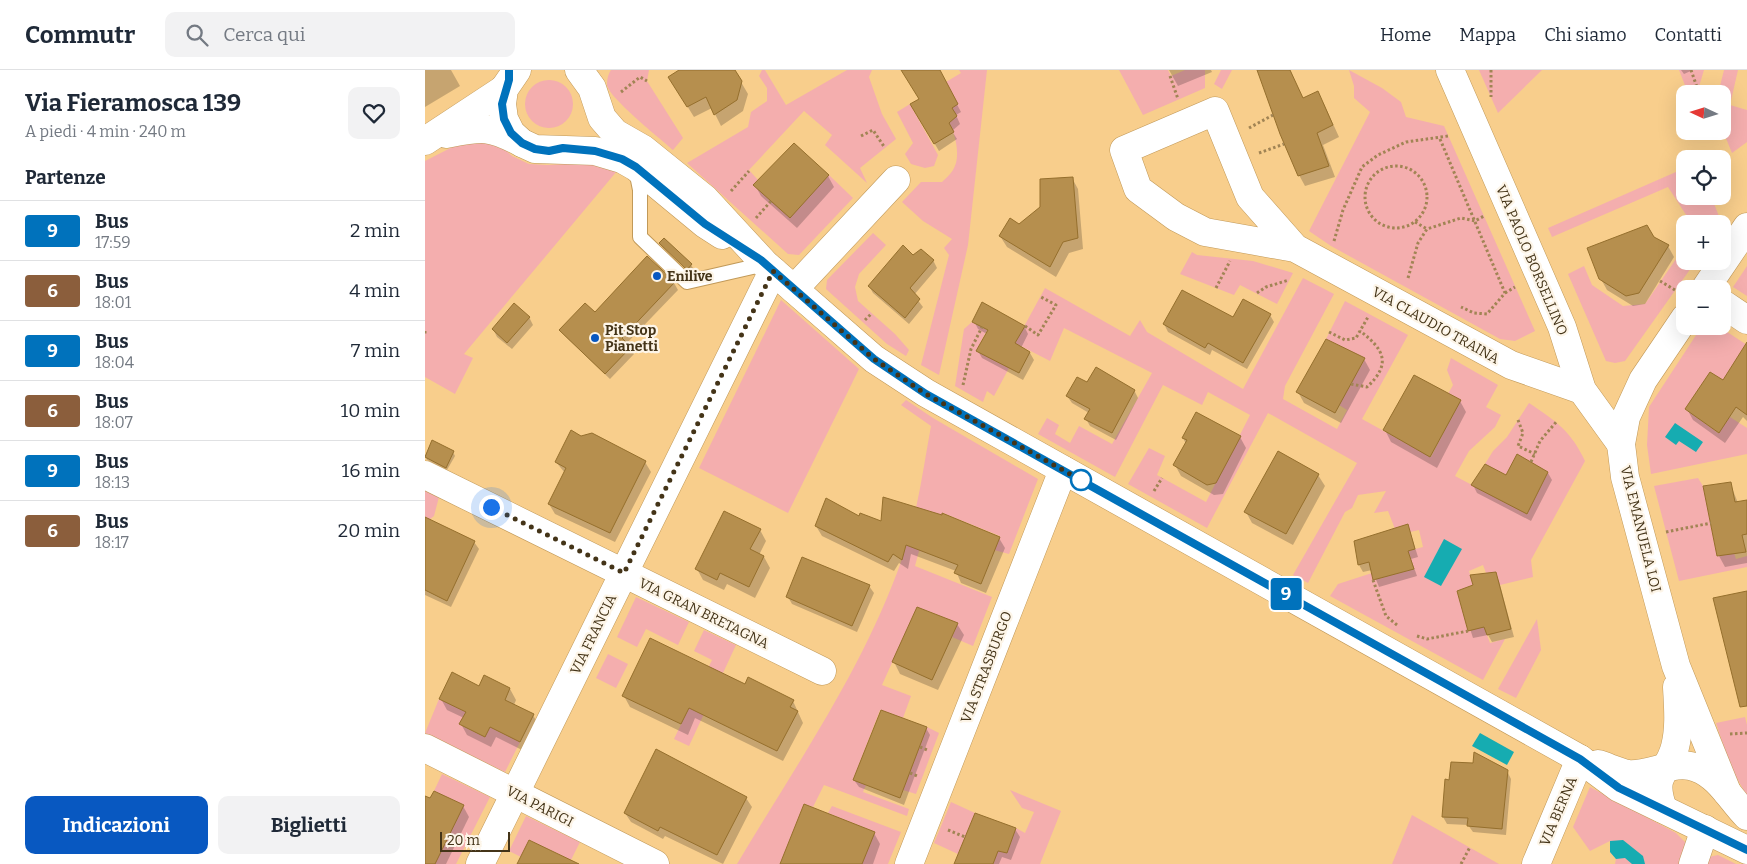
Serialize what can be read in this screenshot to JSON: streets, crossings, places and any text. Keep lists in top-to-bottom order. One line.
{"streets":{"street":["VIA PAOLO BORSELLINO","VIA CLAUDIO TRAINA","VIA EMANUELA LOI","VIA GRAN BRETAGNA","VIA FRANCIA","VIA STRASBURGO","VIA PARIGI","VIA BERNA"]},"crossings":[["VIA PAOLO BORSELLINO","VIA CLAUDIO TRAINA"],["VIA PAOLO BORSELLINO","VIA EMANUELA LOI"],["VIA GRAN BRETAGNA","VIA FRANCIA"],["VIA FRANCIA","VIA PARIGI"]],"places":["Enilive","Pit Stop Pianetti"],"lines":["bus line 9"],"scale_bar":"20 m","north":"left","page":{"header":"Commutr","search":"Cerca qui","nav":["Home","Mappa","Chi siamo","Contatti"],"heading":[["Via Fieramosca 139","A piedi · 4 min · 240 m"],"Partenze"],"on_map":"9","map_buttons":["+","−"],"list":[{"mark":"9","name":"Bus","note":"17:59","value":"2 min"},{"mark":"6","name":"Bus","note":"18:01","value":"4 min"},{"mark":"9","name":"Bus","note":"18:04","value":"7 min"},{"mark":"6","name":"Bus","note":"18:07","value":"10 min"},{"mark":"9","name":"Bus","note":"18:13","value":"16 min"},{"mark":"6","name":"Bus","note":"18:17","value":"20 min"}],"buttons":["Indicazioni","Biglietti"],"scale":"20 m"}}
